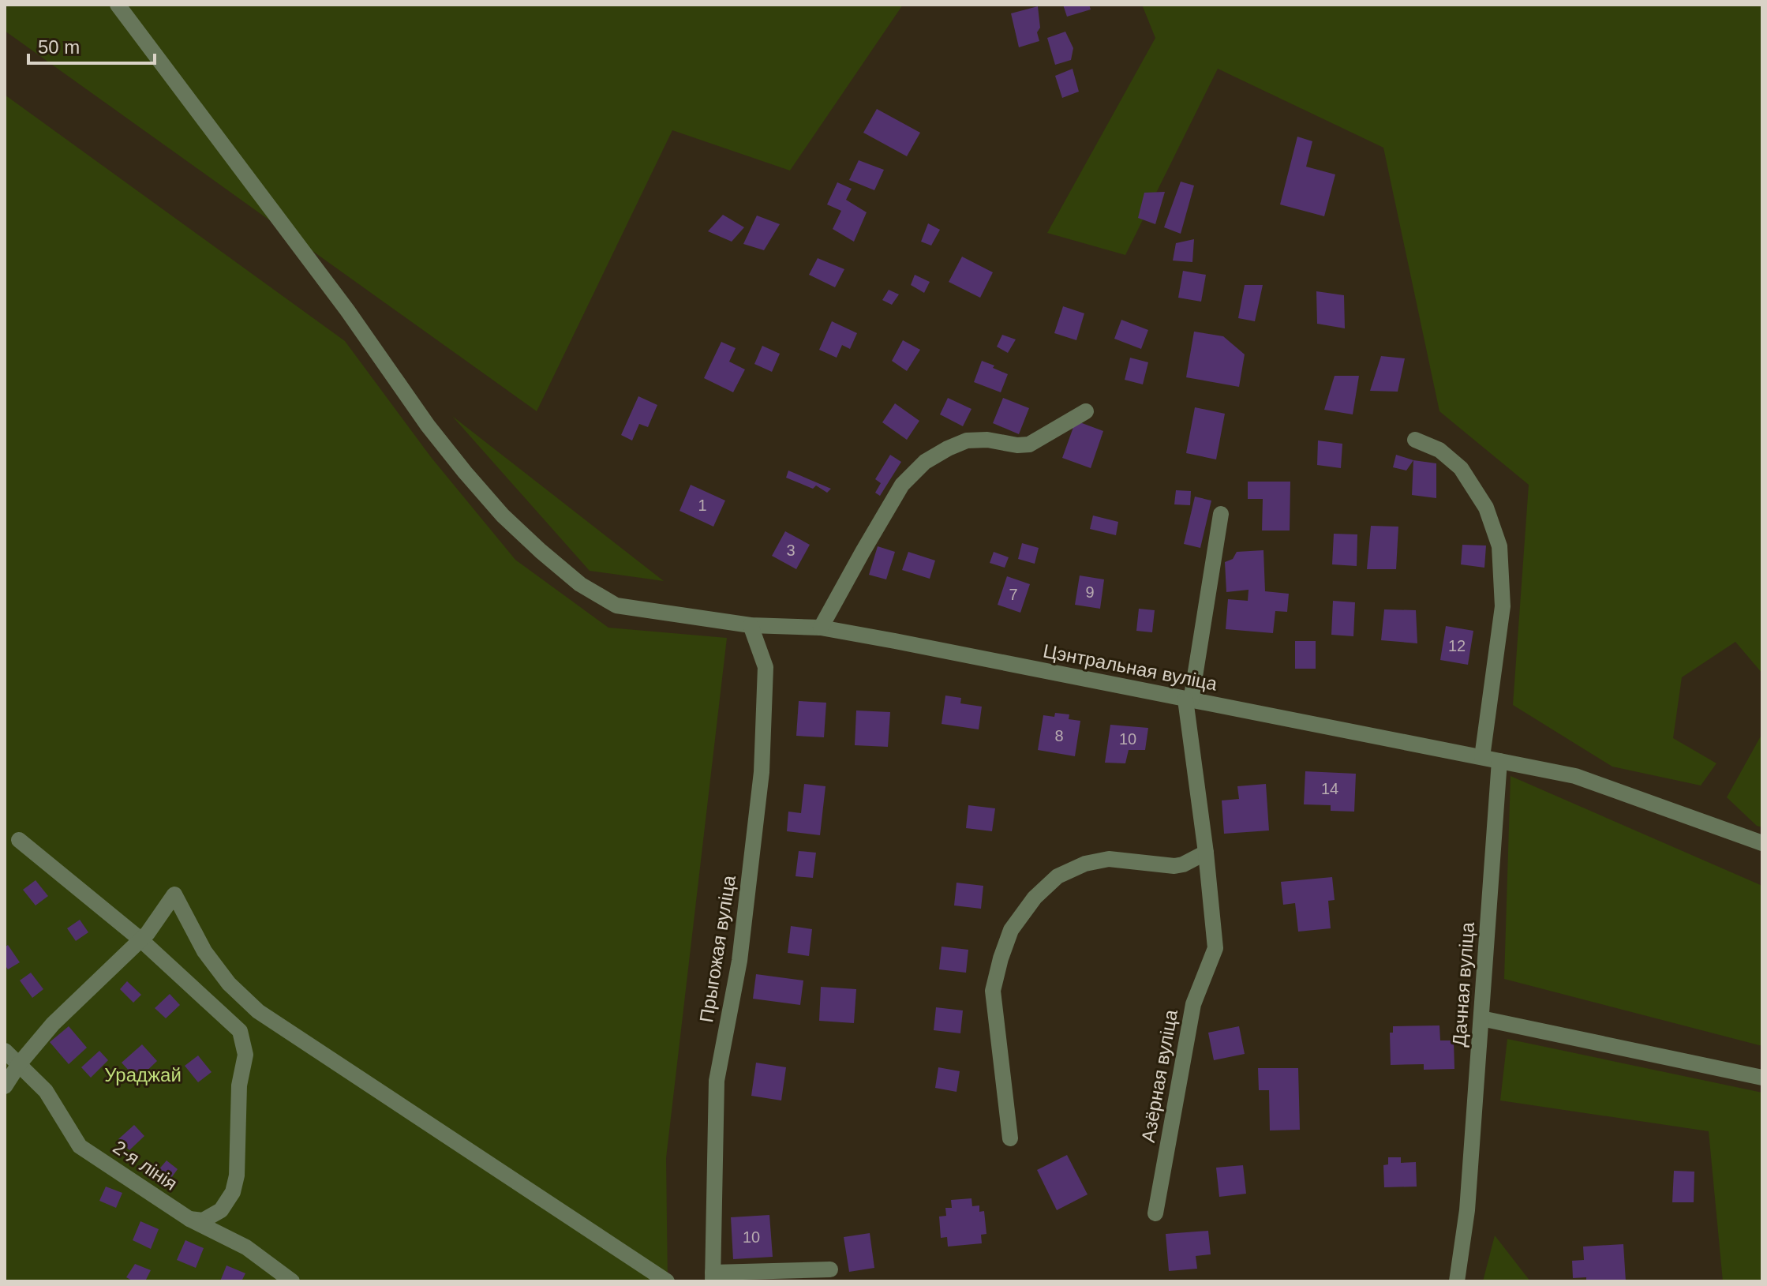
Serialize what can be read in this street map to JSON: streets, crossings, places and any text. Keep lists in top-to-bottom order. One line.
{"streets":{"street":["Цэнтральная вуліца","Прыгожая вуліца","Дачная вуліца","Азёрная вуліца","2-я лінія"]},"crossings":[["Цэнтральная вуліца","Прыгожая вуліца"],["Цэнтральная вуліца","Дачная вуліца"]],"parks":["Ураджай"],"house_numbers":["1","3","9","7","12","8","10","14","10"],"scale_bar":"50 m"}
